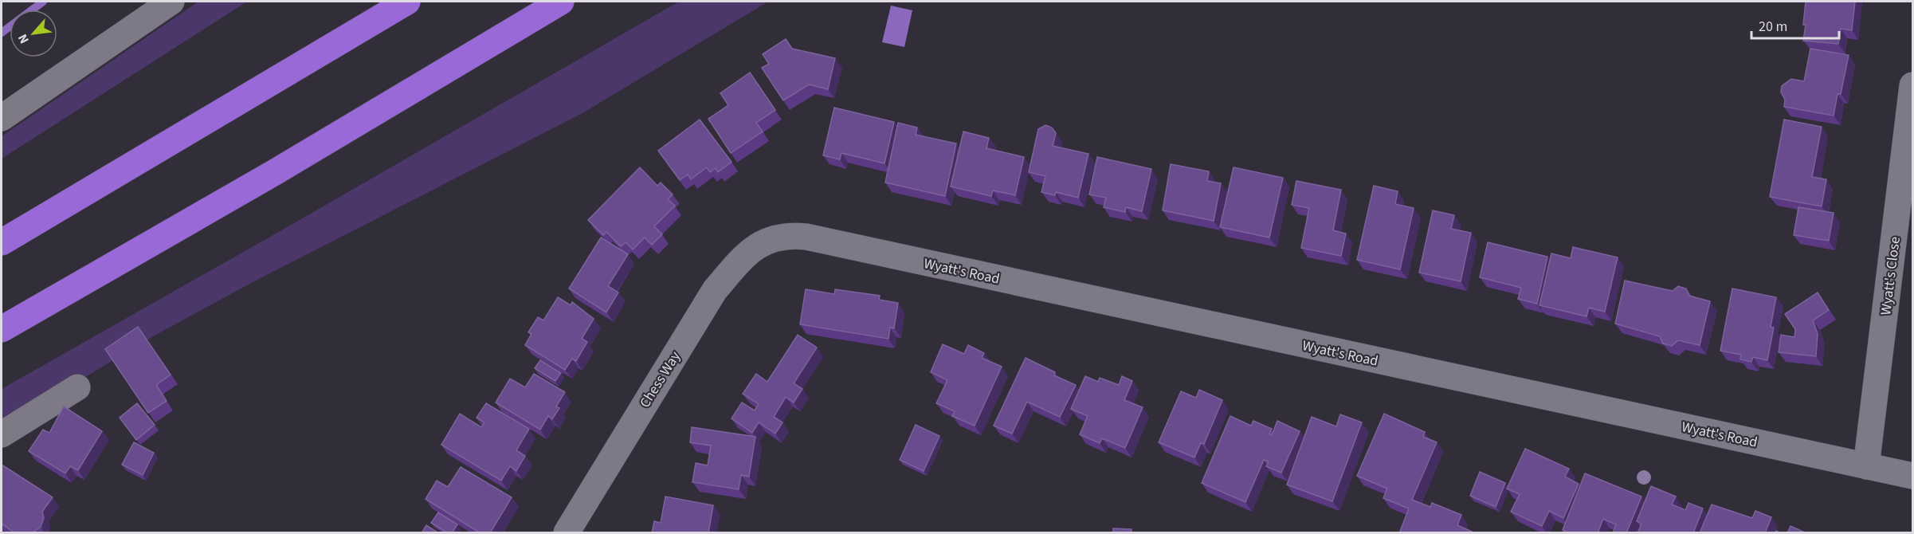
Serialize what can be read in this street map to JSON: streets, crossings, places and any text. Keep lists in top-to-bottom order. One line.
{"streets":{"street":["Wyatt's Road","Wyatt's Close","Chess Way"]},"crossings":[["Wyatt's Road","Wyatt's Close"],["Wyatt's Road","Chess Way"]],"scale_bar":"20 m","north":"bottom left"}
